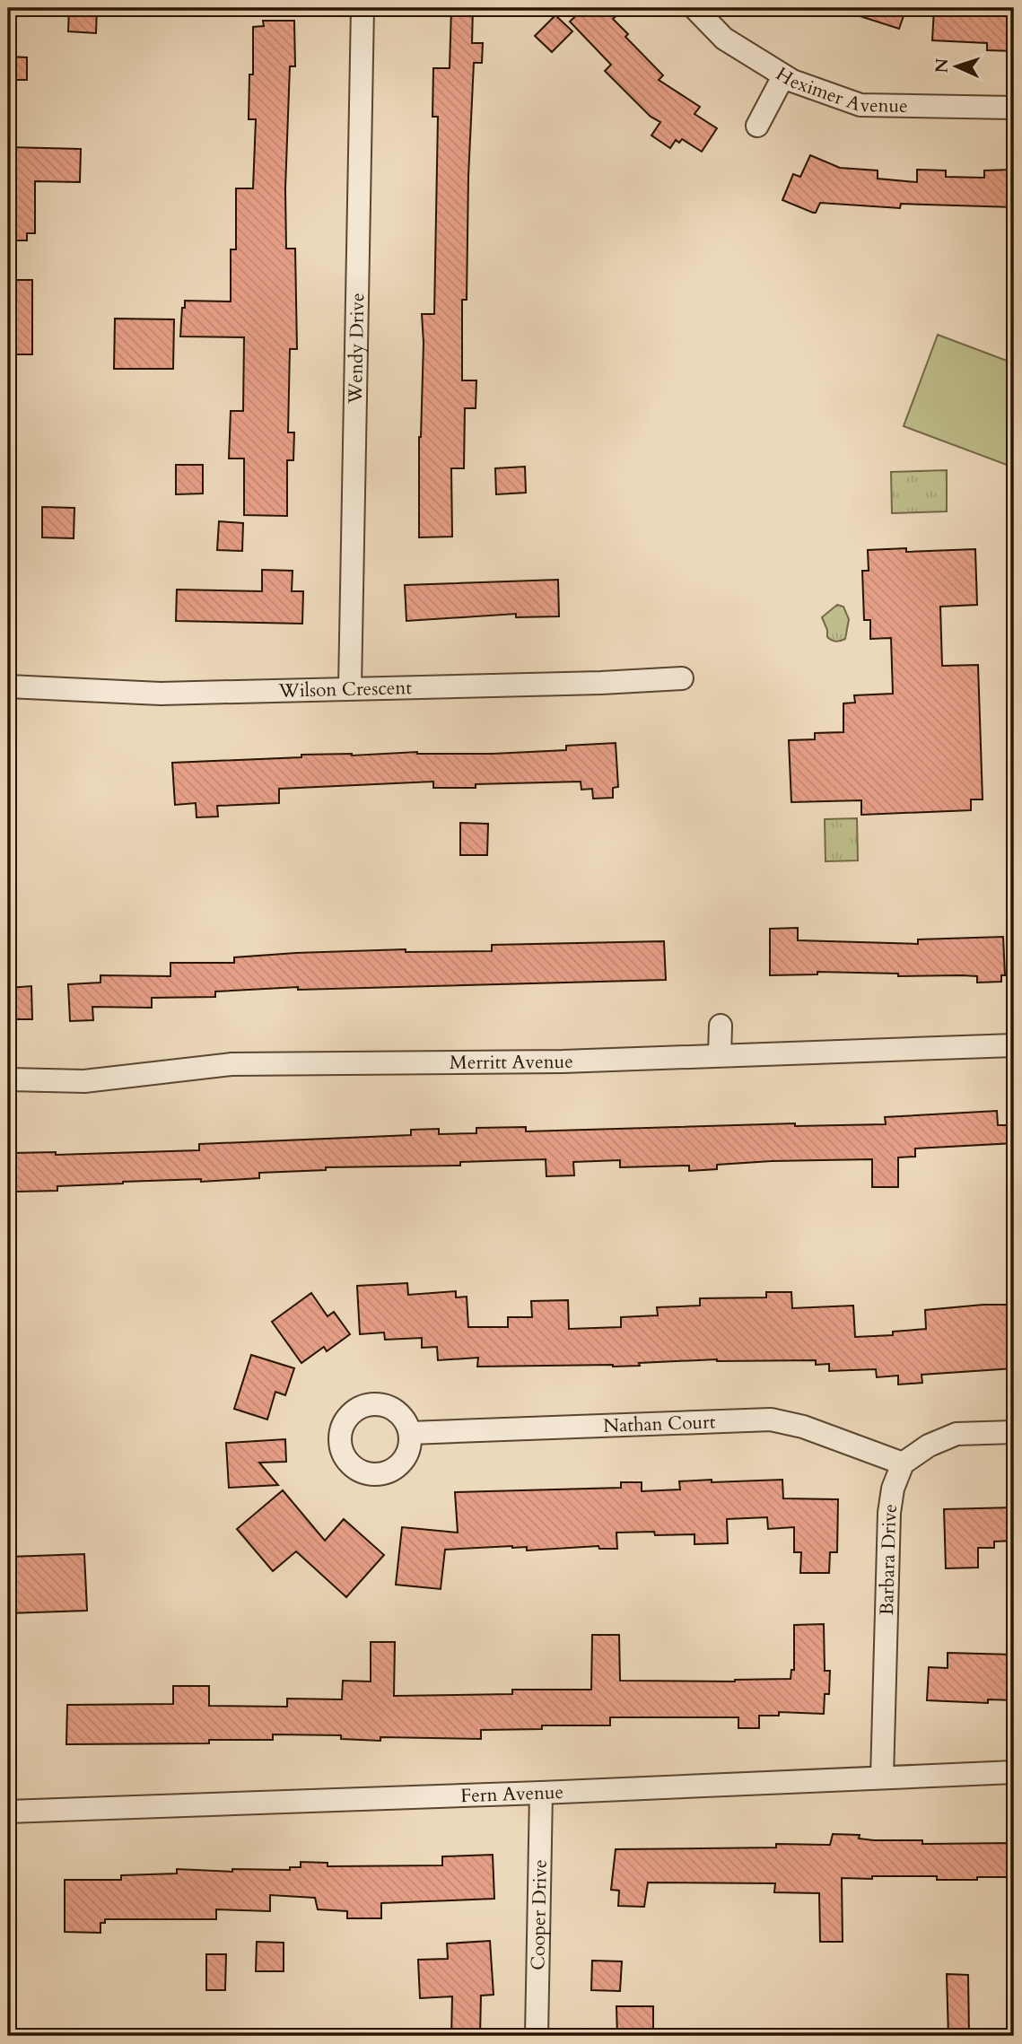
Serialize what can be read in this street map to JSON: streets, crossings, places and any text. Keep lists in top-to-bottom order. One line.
{"streets":{"street":["Heximer Avenue","Wendy Drive","Wilson Crescent","Merritt Avenue","Nathan Court","Barbara Drive","Fern Avenue","Cooper Drive"]},"crossings":[["Wendy Drive","Wilson Crescent"],["Nathan Court","Barbara Drive"],["Barbara Drive","Fern Avenue"],["Fern Avenue","Cooper Drive"]],"north":"left"}
